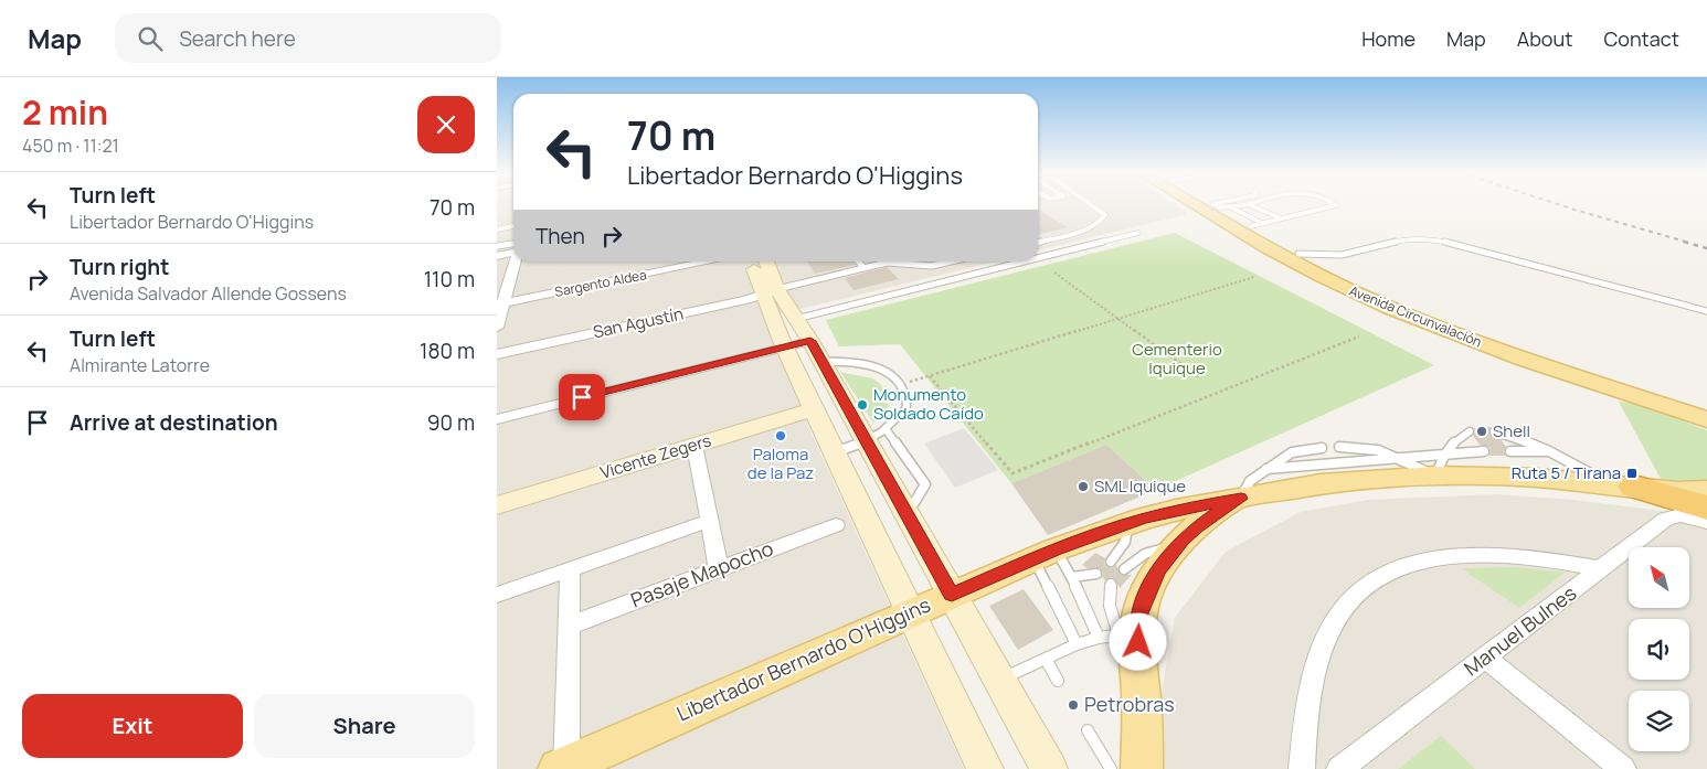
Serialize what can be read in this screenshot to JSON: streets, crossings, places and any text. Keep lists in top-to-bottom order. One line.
{"streets":{"main road":["Avenida Circunvalación","Vicente Zegers","Libertador Bernardo O'Higgins"],"street":["Sargento Aldea","San Agustín","Pasaje Mapocho","Manuel Bulnes"]},"parks":["Cementerio Iquique"],"places":{"other":["Monumento Soldado Caído","Shell","Paloma de la Paz","SML Iquique","Petrobras"],"transit":["Ruta 5 / Tirana"]},"north":"top left","page":{"header":"Map","search":"Search here","nav":["Home","Map","About","Contact"],"heading":["2 min","450 m · 11:21"],"turn":["70 m","Libertador Bernardo O'Higgins"],"list":[{"name":"Turn left","note":"Libertador Bernardo O'Higgins","value":"70 m"},{"name":"Turn right","note":"Avenida Salvador Allende Gossens","value":"110 m"},{"name":"Turn left","note":"Almirante Latorre","value":"180 m"},{"name":"Arrive at destination","value":"90 m"}],"then":"Then","buttons":["Exit","Share"]}}
